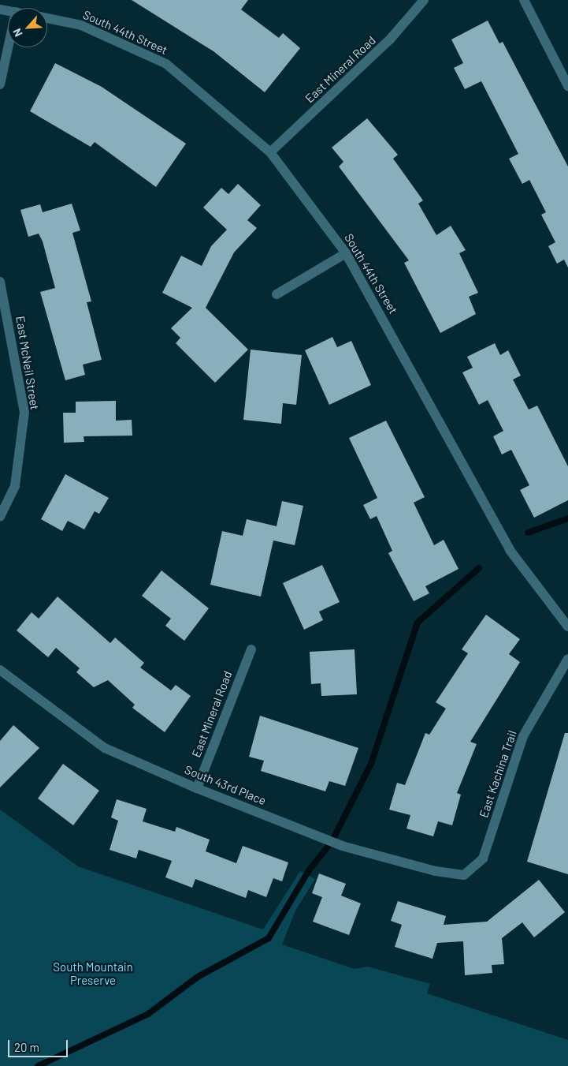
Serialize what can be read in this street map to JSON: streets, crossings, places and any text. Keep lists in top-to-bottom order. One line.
{"streets":{"street":["South 44th Street","East Mineral Road","East McNeil Street","East Kachina Trail","South 43rd Place"]},"crossings":[["South 44th Street","East Mineral Road"],["East Mineral Road","South 43rd Place"],["East Kachina Trail","South 43rd Place"]],"parks":["South Mountain Preserve"],"scale_bar":"20 m","north":"bottom left"}
